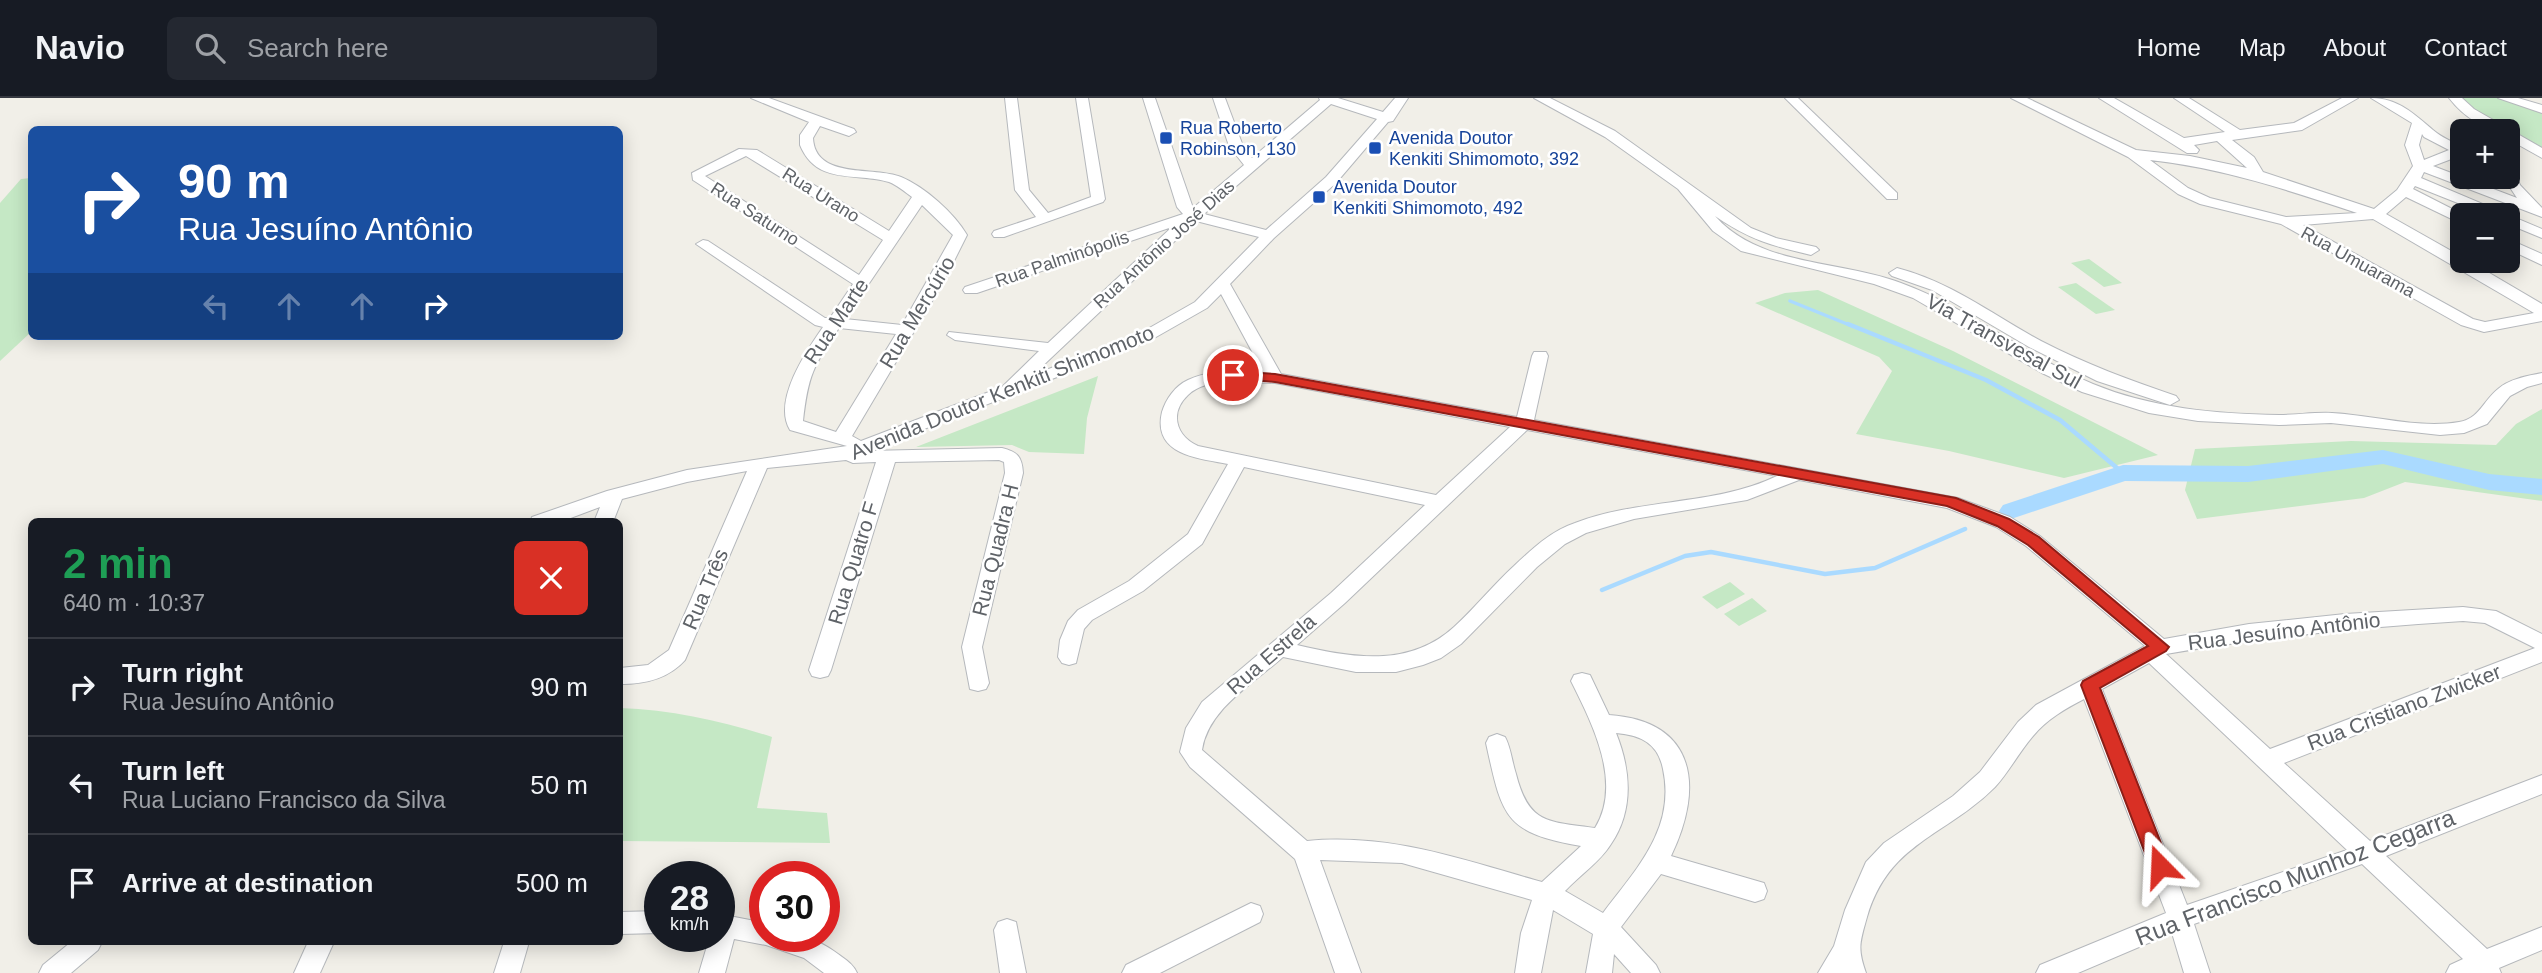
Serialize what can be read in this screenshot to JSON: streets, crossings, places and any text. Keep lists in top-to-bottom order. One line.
{"streets":{"street":["Rua Urano","Rua Saturno","Rua Antônio José Dias","Rua Palminópolis","Rua Umuarama","Rua Mercúrio","Rua Marte","Via Transvesal Sul","Avenida Doutor Kenkiti Shimomoto","Rua Quadra H","Rua Quatro F","Rua Três","Rua Jesuíno Antônio","Rua Estrela","Rua Cristiano Zwicker","Rua Francisco Munhoz Cegarra"]},"crossings":[["Rua Urano","Rua Saturno"],["Rua Urano","Rua Marte"],["Rua Saturno","Rua Marte"],["Rua Antônio José Dias","Rua Palminópolis"],["Rua Antônio José Dias","Avenida Doutor Kenkiti Shimomoto"],["Rua Mercúrio","Rua Marte"],["Rua Mercúrio","Avenida Doutor Kenkiti Shimomoto"],["Rua Marte","Avenida Doutor Kenkiti Shimomoto"],["Avenida Doutor Kenkiti Shimomoto","Rua Três"],["Rua Quadra H","Rua Quatro F"]],"places":{"transit":["Rua Roberto Robinson, 130","Avenida Doutor Kenkiti Shimomoto, 392","Avenida Doutor Kenkiti Shimomoto, 492"]},"page":{"header":"Navio","search":"Search here","nav":["Home","Map","About","Contact"],"map_buttons":["+","−"],"turn":["90 m","Rua Jesuíno Antônio"],"heading":["2 min","640 m · 10:37"],"list":[{"name":"Turn right","note":"Rua Jesuíno Antônio","value":"90 m"},{"name":"Turn left","note":"Rua Luciano Francisco da Silva","value":"50 m"},{"name":"Arrive at destination","value":"500 m"}],"speed":"28 km/h","limit":"30"}}
